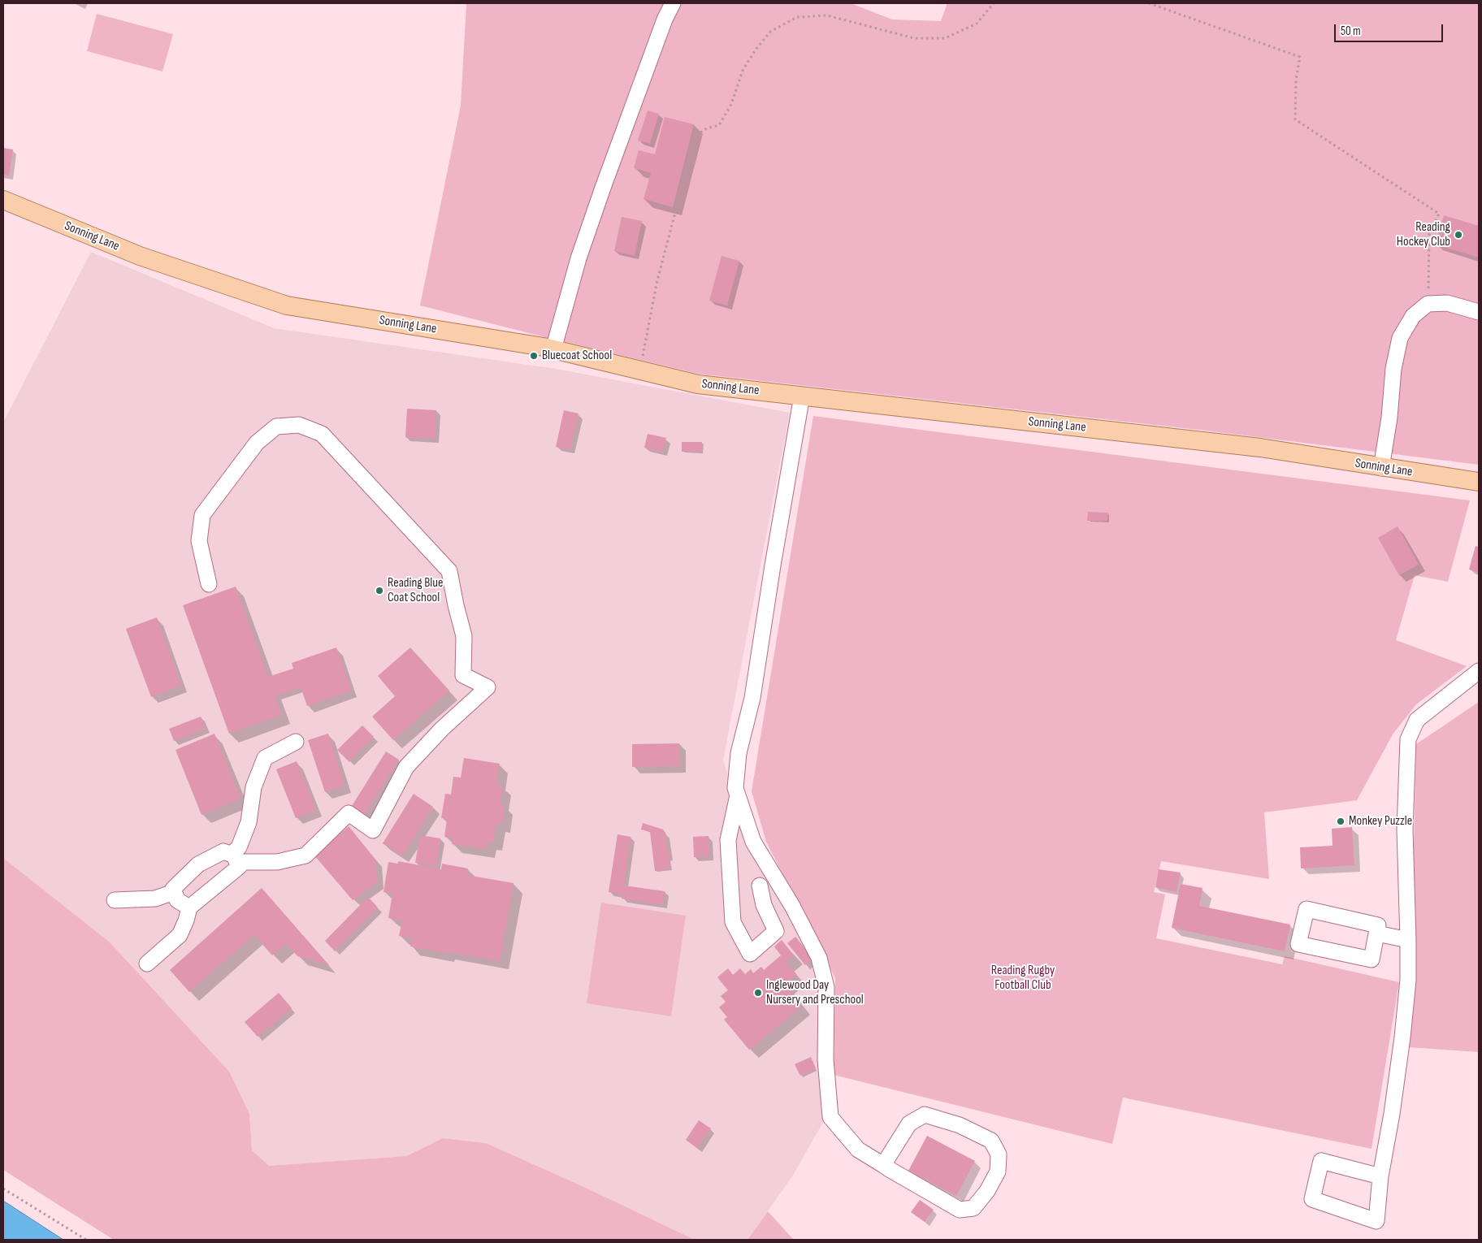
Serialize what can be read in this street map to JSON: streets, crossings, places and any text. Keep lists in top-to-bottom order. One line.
{"streets":{"main road":["Sonning Lane"]},"parks":["Reading Rugby Football Club"],"places":["Reading Hockey Club","Bluecoat School","Reading Blue Coat School","Monkey Puzzle","Inglewood Day Nursery and Preschool"],"scale_bar":"50 m"}
